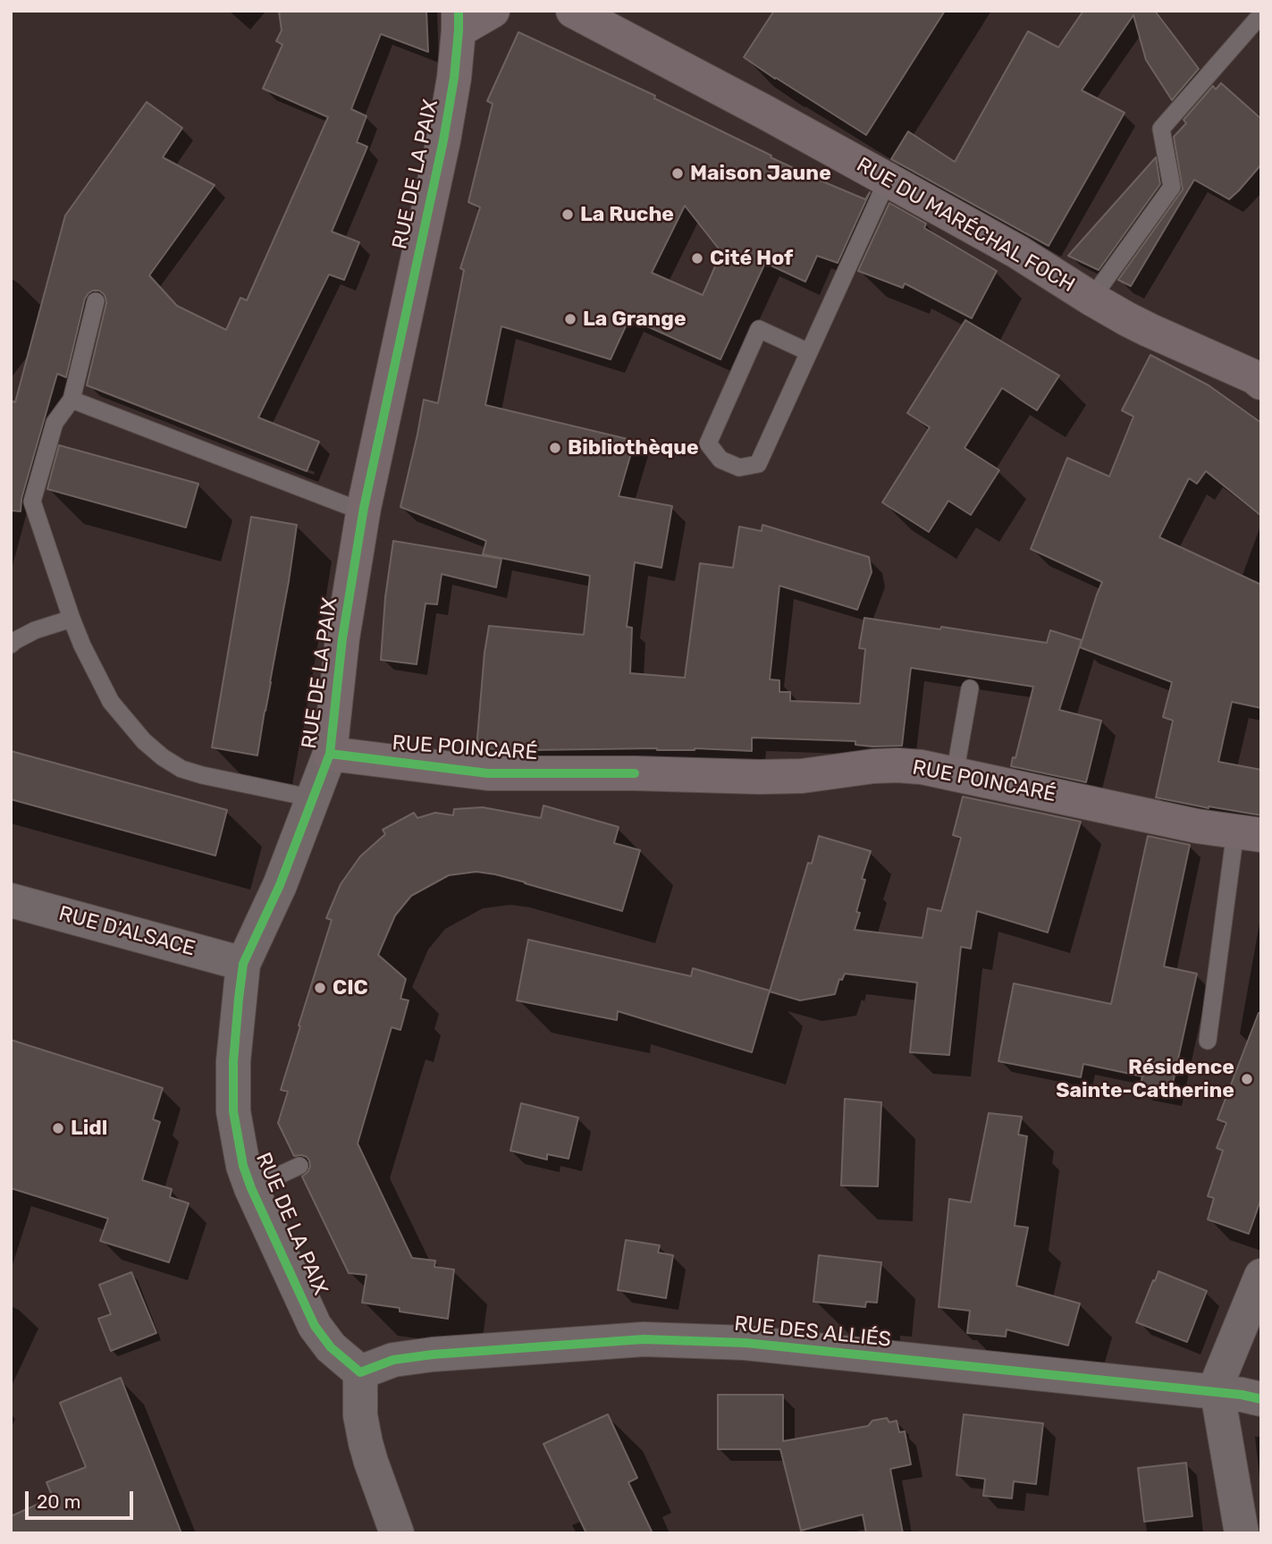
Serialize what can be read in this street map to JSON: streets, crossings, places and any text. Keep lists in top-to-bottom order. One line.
{"streets":{"street":["RUE DE LA PAIX","RUE DU MARÉCHAL FOCH","RUE POINCARÉ","RUE D'ALSACE","RUE DES ALLIÉS"]},"crossings":[["RUE DE LA PAIX","RUE POINCARÉ"],["RUE DE LA PAIX","RUE D'ALSACE"],["RUE DE LA PAIX","RUE DES ALLIÉS"]],"places":["Maison Jaune","La Ruche","Cité Hof","La Grange","Bibliothèque","CIC","Résidence Sainte-Catherine","Lidl"],"scale_bar":"20 m"}
